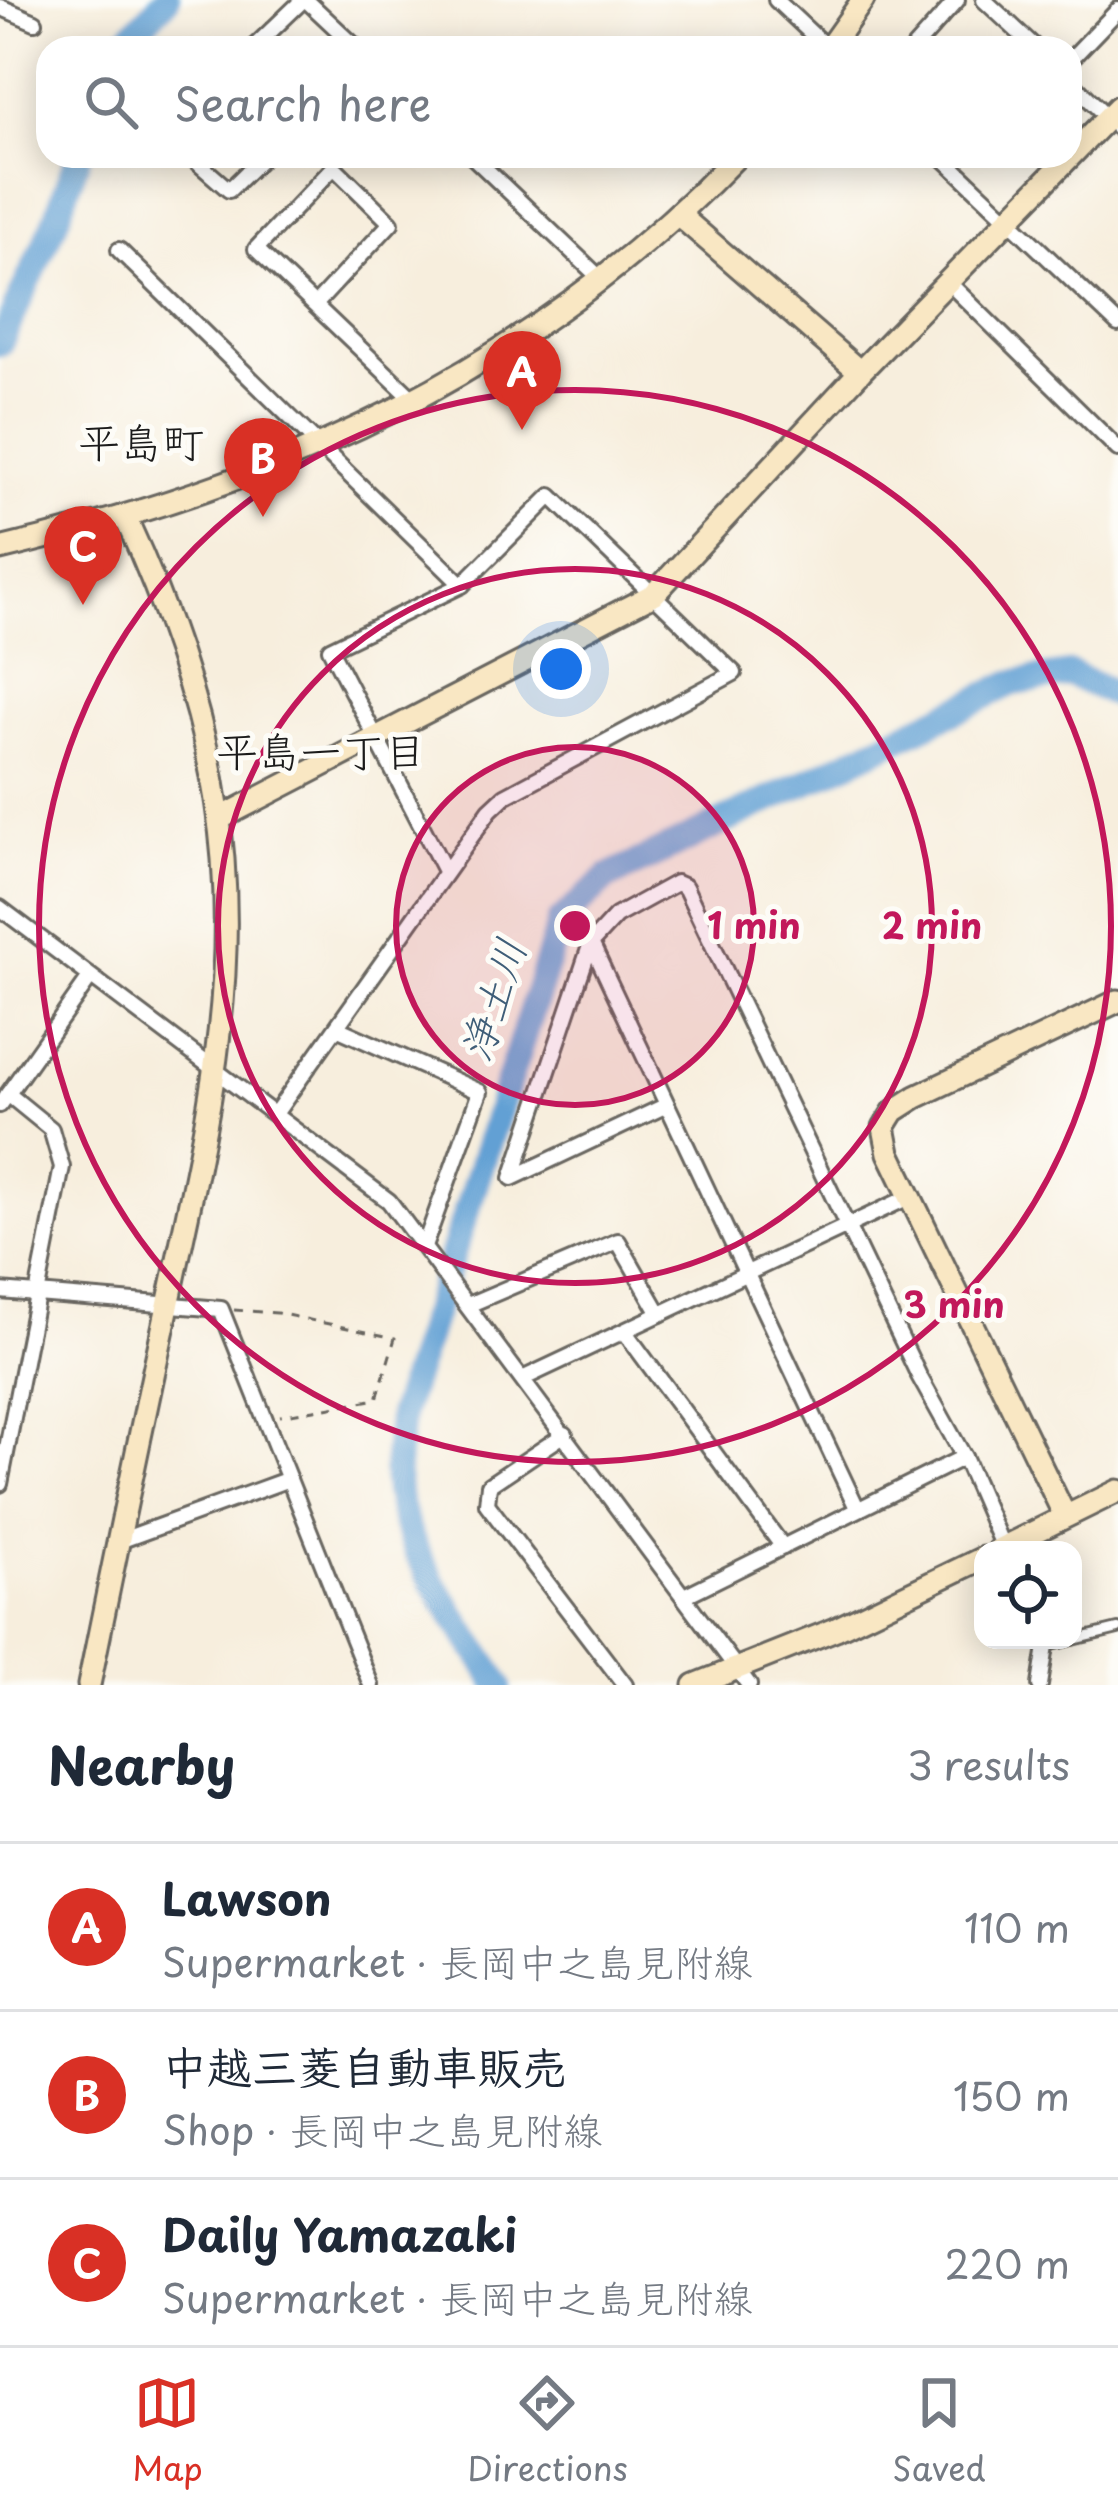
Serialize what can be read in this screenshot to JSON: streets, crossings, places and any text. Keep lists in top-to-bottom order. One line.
{"districts":["平島町","平島一丁目"],"water":["浄土川"],"page":{"search":"Search here","pins":["A","B","C"],"heading":["Nearby","3 results"],"list":[{"mark":"A","name":"Lawson","note":"Supermarket · 長岡中之島見附線","value":"110 m"},{"mark":"B","name":"中越三菱自動車販売","note":"Shop · 長岡中之島見附線","value":"150 m"},{"mark":"C","name":"Daily Yamazaki","note":"Supermarket · 長岡中之島見附線","value":"220 m"}],"nav":["Map","Directions","Saved"]},"rings":["1 min","2 min","3 min"]}
